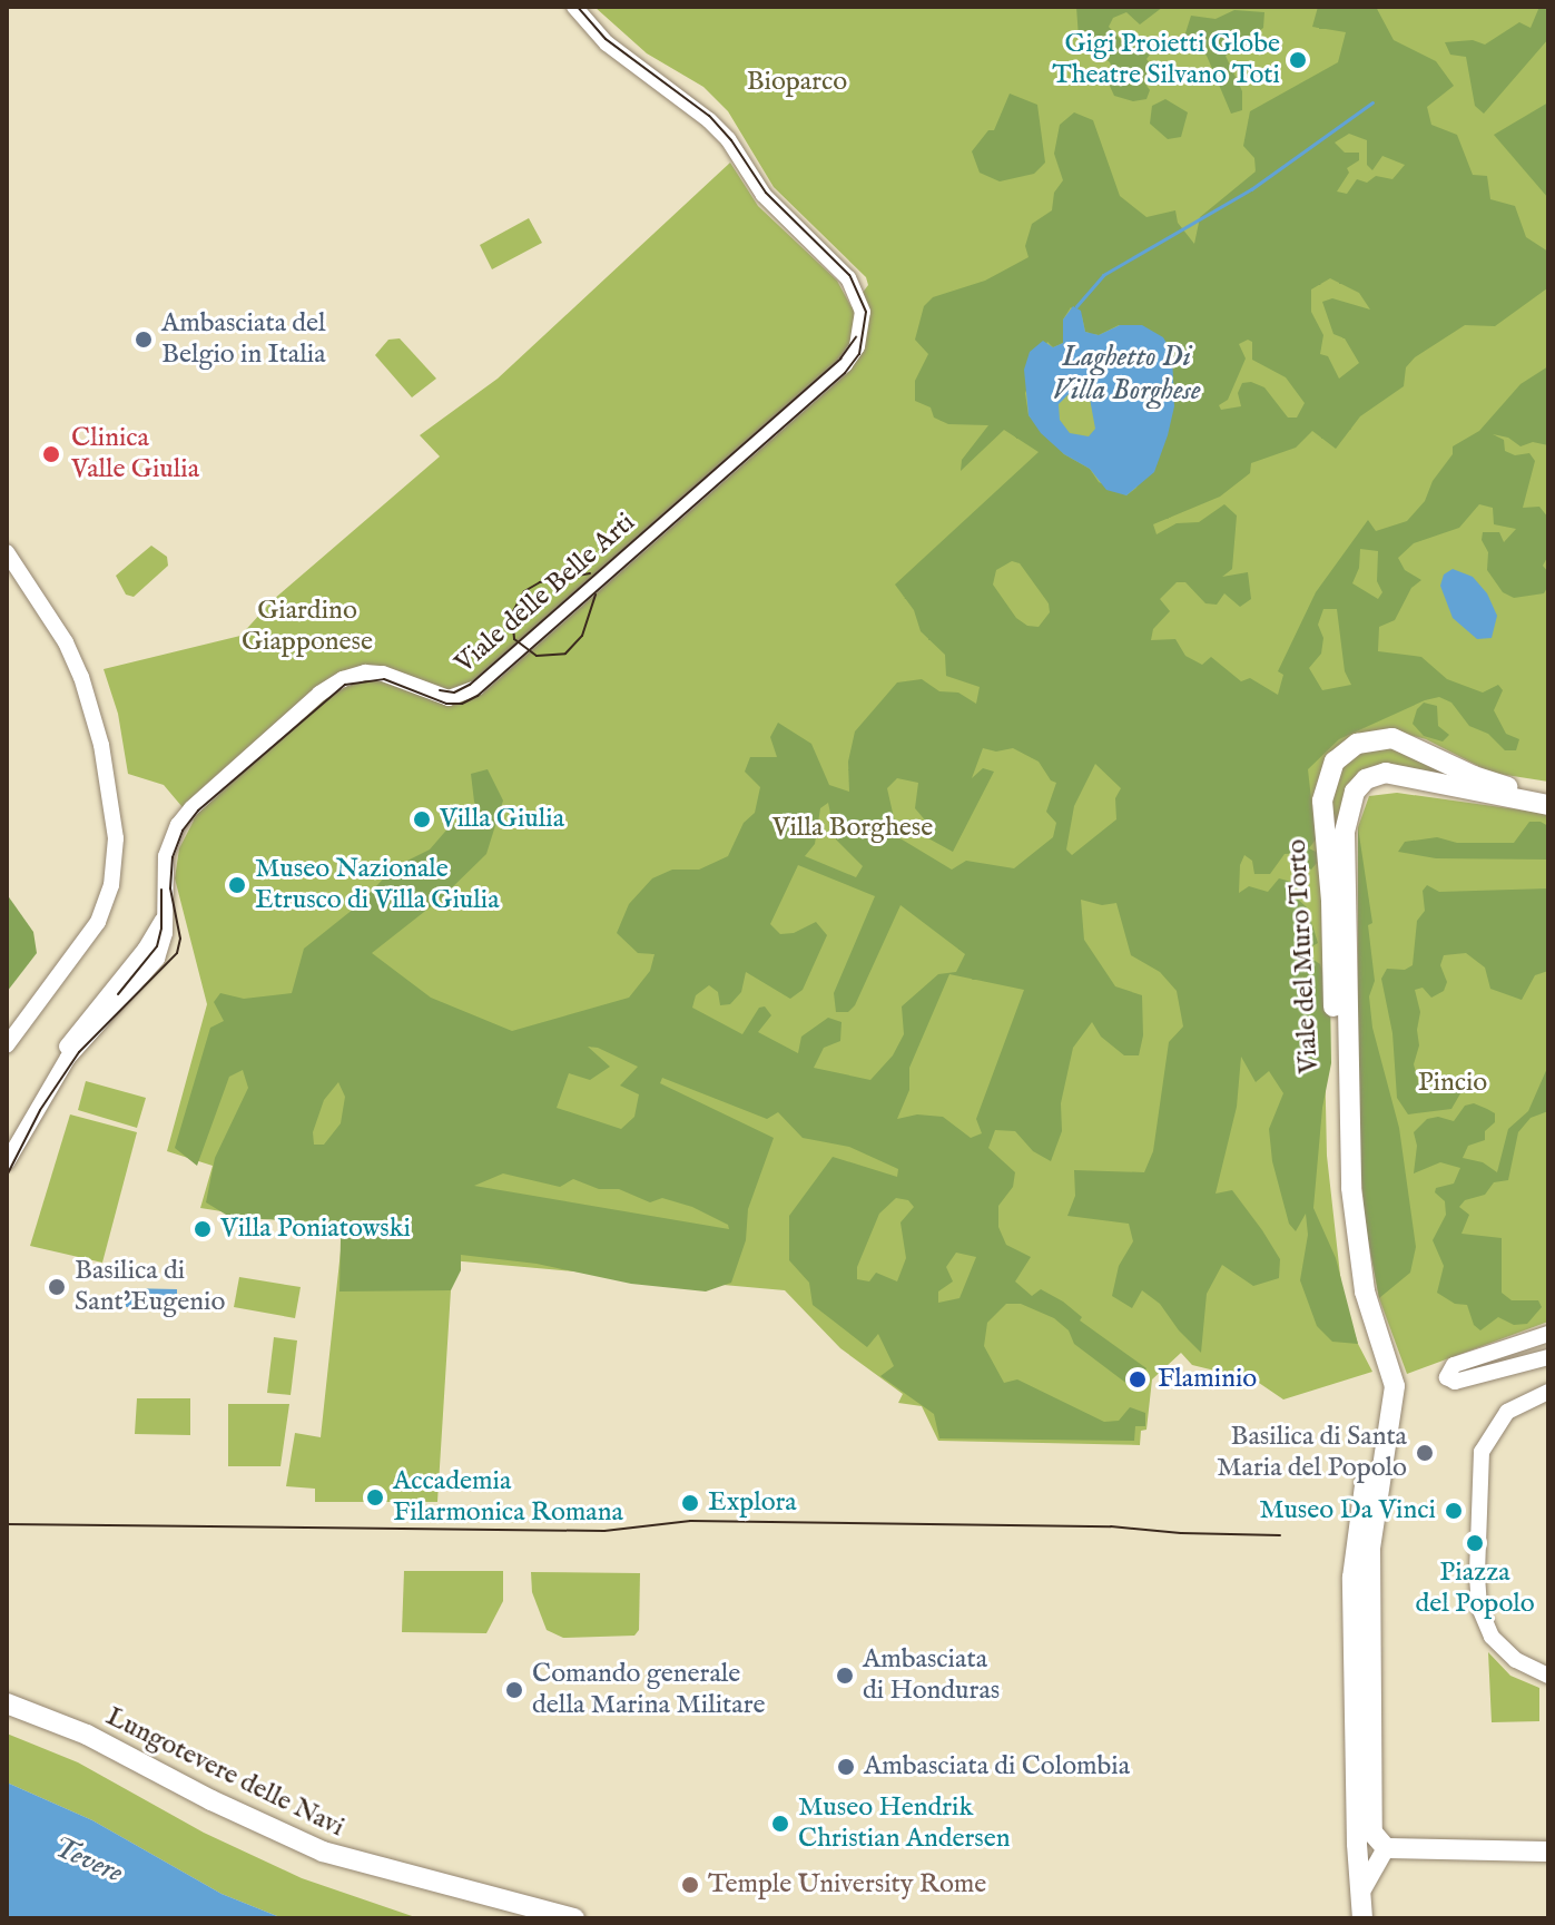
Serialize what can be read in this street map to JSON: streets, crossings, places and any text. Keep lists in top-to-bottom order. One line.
{"streets":{"main road":["Viale del Muro Torto","Lungotevere delle Navi"],"street":["Viale delle Belle Arti"]},"water":["Laghetto Di Villa Borghese","Tevere"],"parks":["Bioparco","Giardino Giapponese","Villa Borghese","Pincio"],"places":["Gigi Proietti Globe Theatre Silvano Toti","Ambasciata del Belgio in Italia","Clinica Valle Giulia","Villa Giulia","Museo Nazionale Etrusco di Villa Giulia","Villa Poniatowski","Basilica di Sant'Eugenio","Flaminio","Basilica di Santa Maria del Popolo","Accademia Filarmonica Romana","Explora","Museo Da Vinci","Piazza del Popolo","Ambasciata di Honduras","Comando generale della Marina Militare","Ambasciata di Colombia","Museo Hendrik Christian Andersen","Temple University Rome"]}
